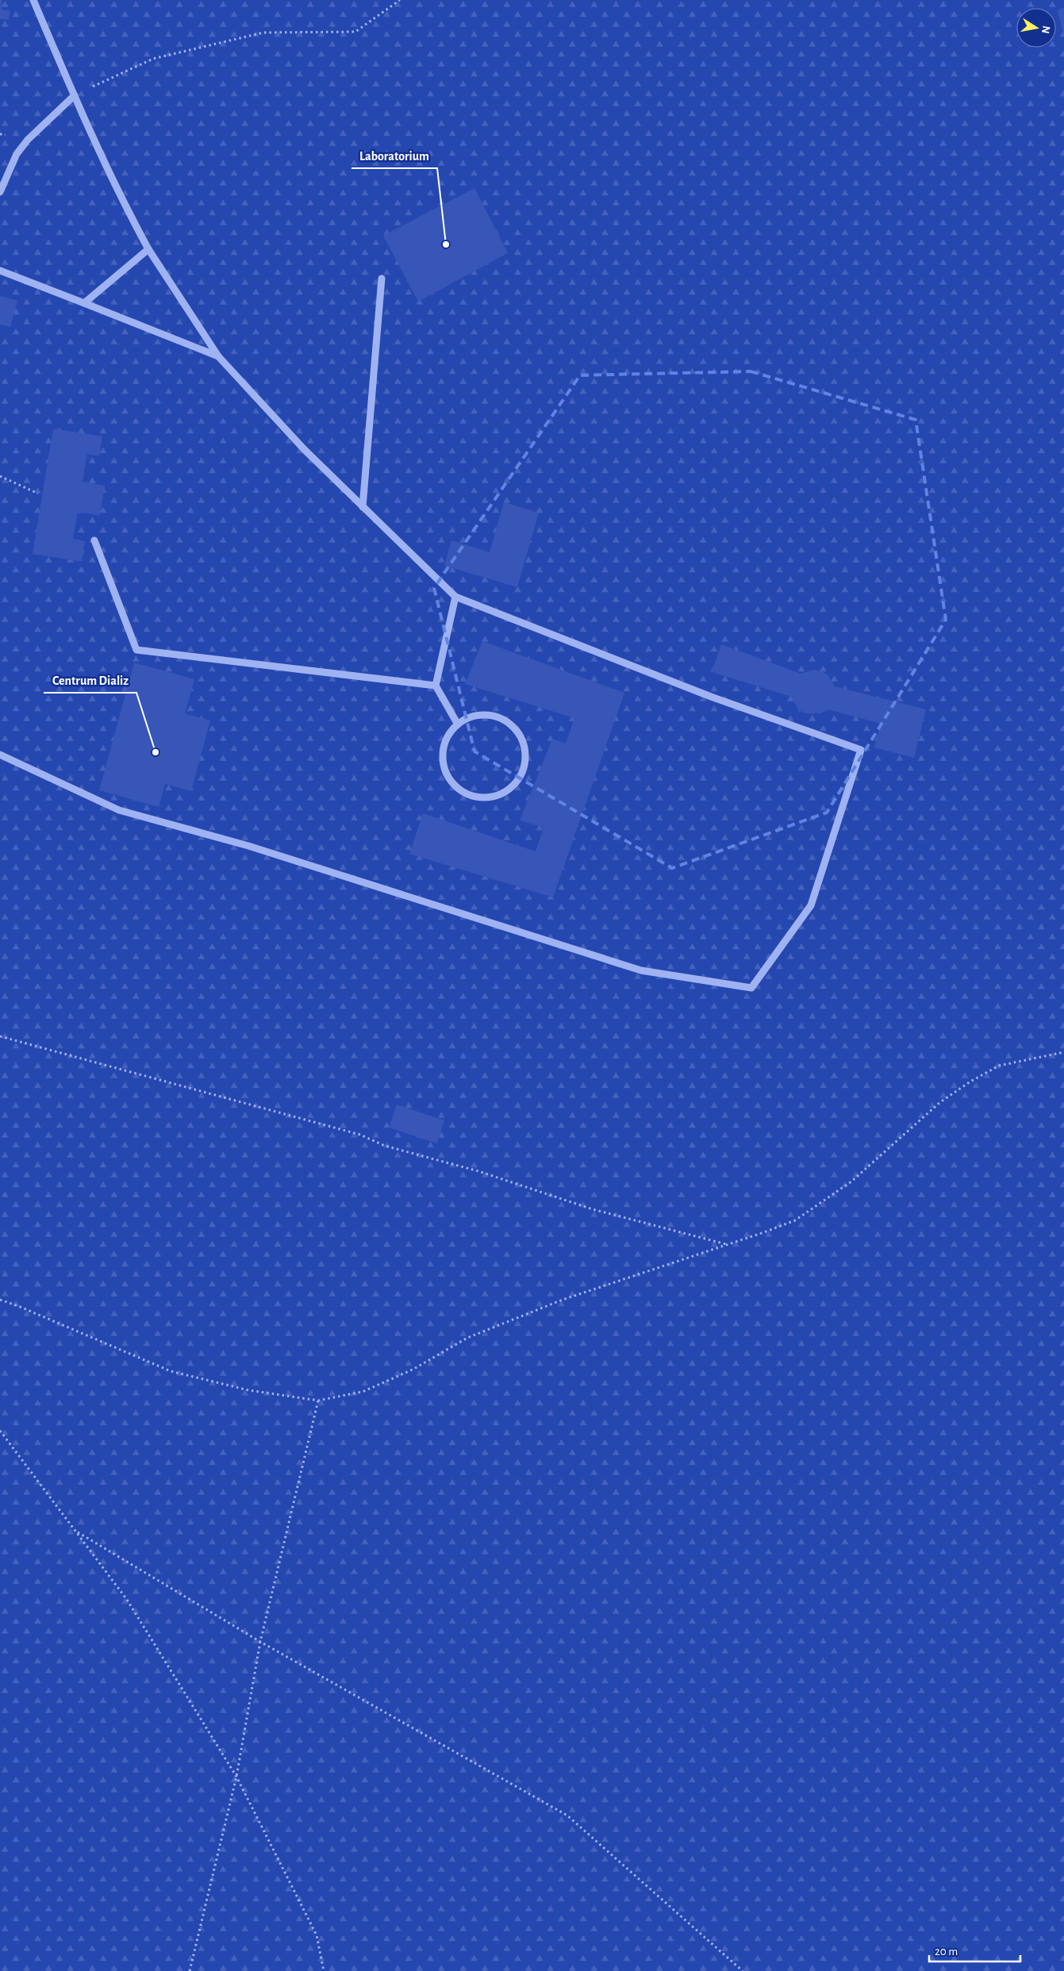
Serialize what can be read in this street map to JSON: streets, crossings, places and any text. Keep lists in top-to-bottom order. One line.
{"places":["Laboratorium","Centrum Dializ"],"scale_bar":"20 m","north":"right"}
